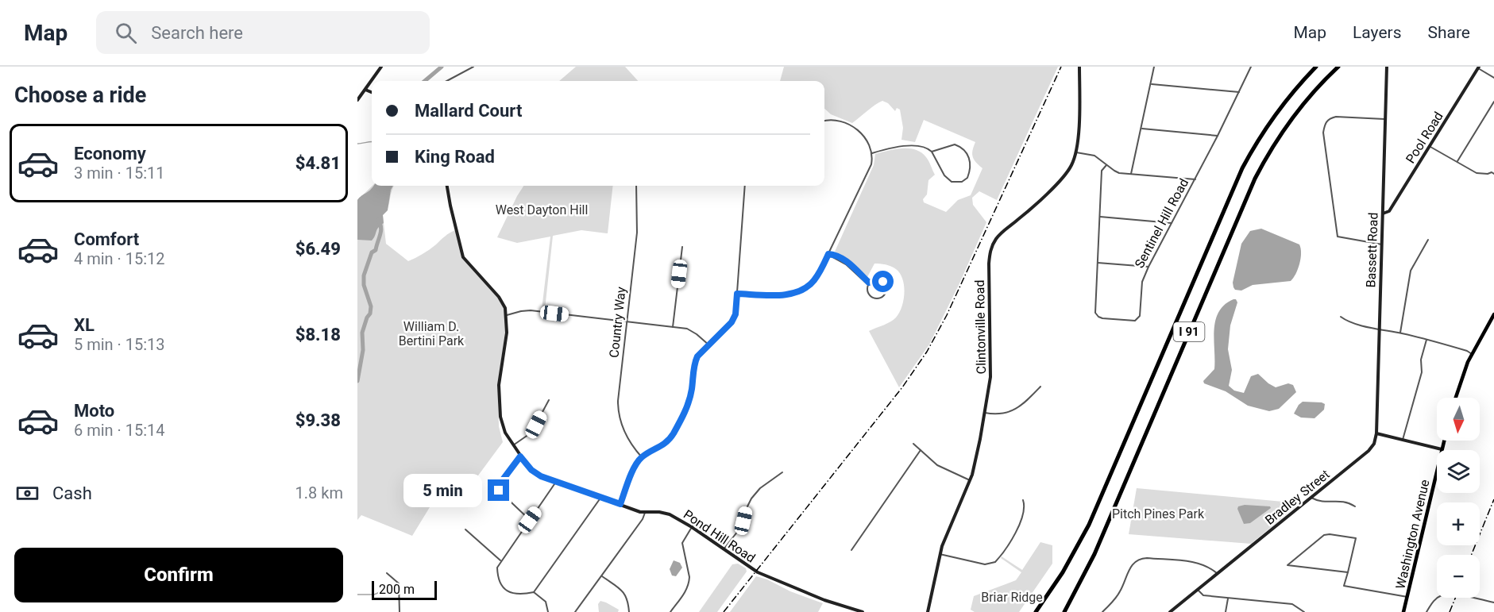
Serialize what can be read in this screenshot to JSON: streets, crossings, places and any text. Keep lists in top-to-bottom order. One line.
{"streets":{"highway":["I 91"],"main road":["Washington Avenue"],"street":["Pool Road","Sentinel Hill Road","Bassett Road","Country Way","Clintonville Road","Bradley Street","Pond Hill Road"]},"crossings":[["Pool Road","Bassett Road"],["Bassett Road","Bradley Street"]],"parks":["West Dayton Hill","William D. Bertini Park","Pitch Pines Park","Briar Ridge"],"scale_bar":"200 m","north":"bottom","page":{"header":"Map","search":"Search here","nav":["Map","Layers","Share"],"heading":"Choose a ride","banner":["Mallard Court","King Road"],"list":[{"name":"Economy","note":"3 min · 15:11","value":"$4.81"},{"name":"Comfort","note":"4 min · 15:12","value":"$6.49"},{"name":"XL","note":"5 min · 15:13","value":"$8.18"},{"name":"Moto","note":"6 min · 15:14","value":"$9.38"}],"map_buttons":["+","−"],"pay":["Cash","1.8 km"],"bubble":"5 min","buttons":"Confirm","scale":"200 m"}}
